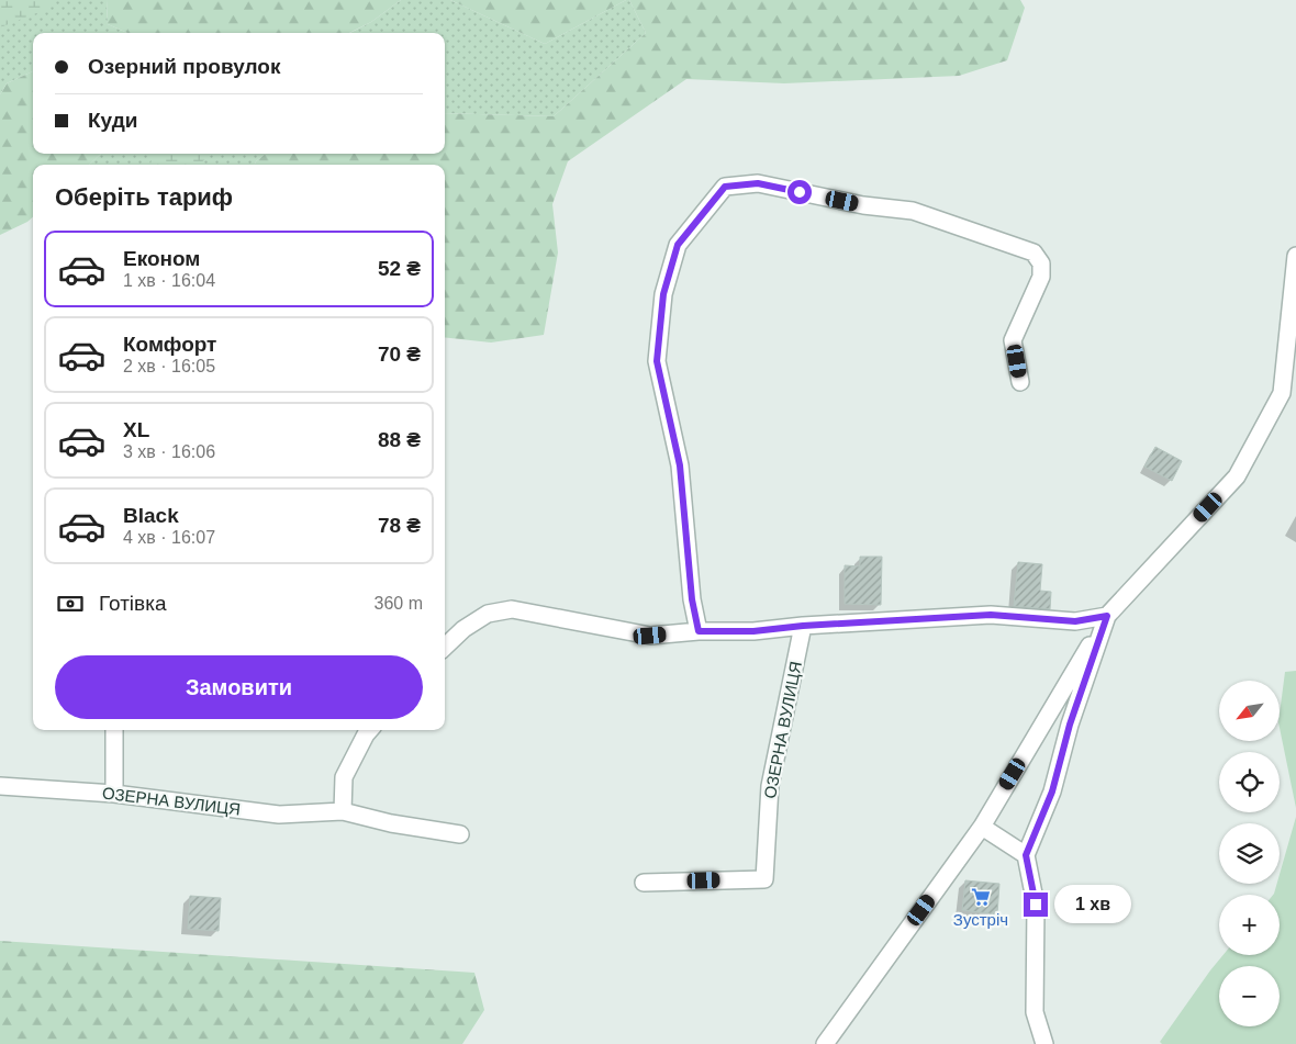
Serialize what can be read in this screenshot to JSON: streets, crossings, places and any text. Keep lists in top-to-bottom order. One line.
{"streets":{"street":["ОЗЕРНА ВУЛИЦЯ"]},"places":{"supermarket":["Зустріч"]},"north":"bottom left","page":{"banner":["Озерний провулок","Куди"],"heading":"Оберіть тариф","list":[{"name":"Економ","note":"1 хв · 16:04","value":"52 ₴"},{"name":"Комфорт","note":"2 хв · 16:05","value":"70 ₴"},{"name":"XL","note":"3 хв · 16:06","value":"88 ₴"},{"name":"Black","note":"4 хв · 16:07","value":"78 ₴"}],"pay":["Готівка","360 m"],"buttons":"Замовити","map_buttons":["+","−"],"bubble":"1 хв"}}
